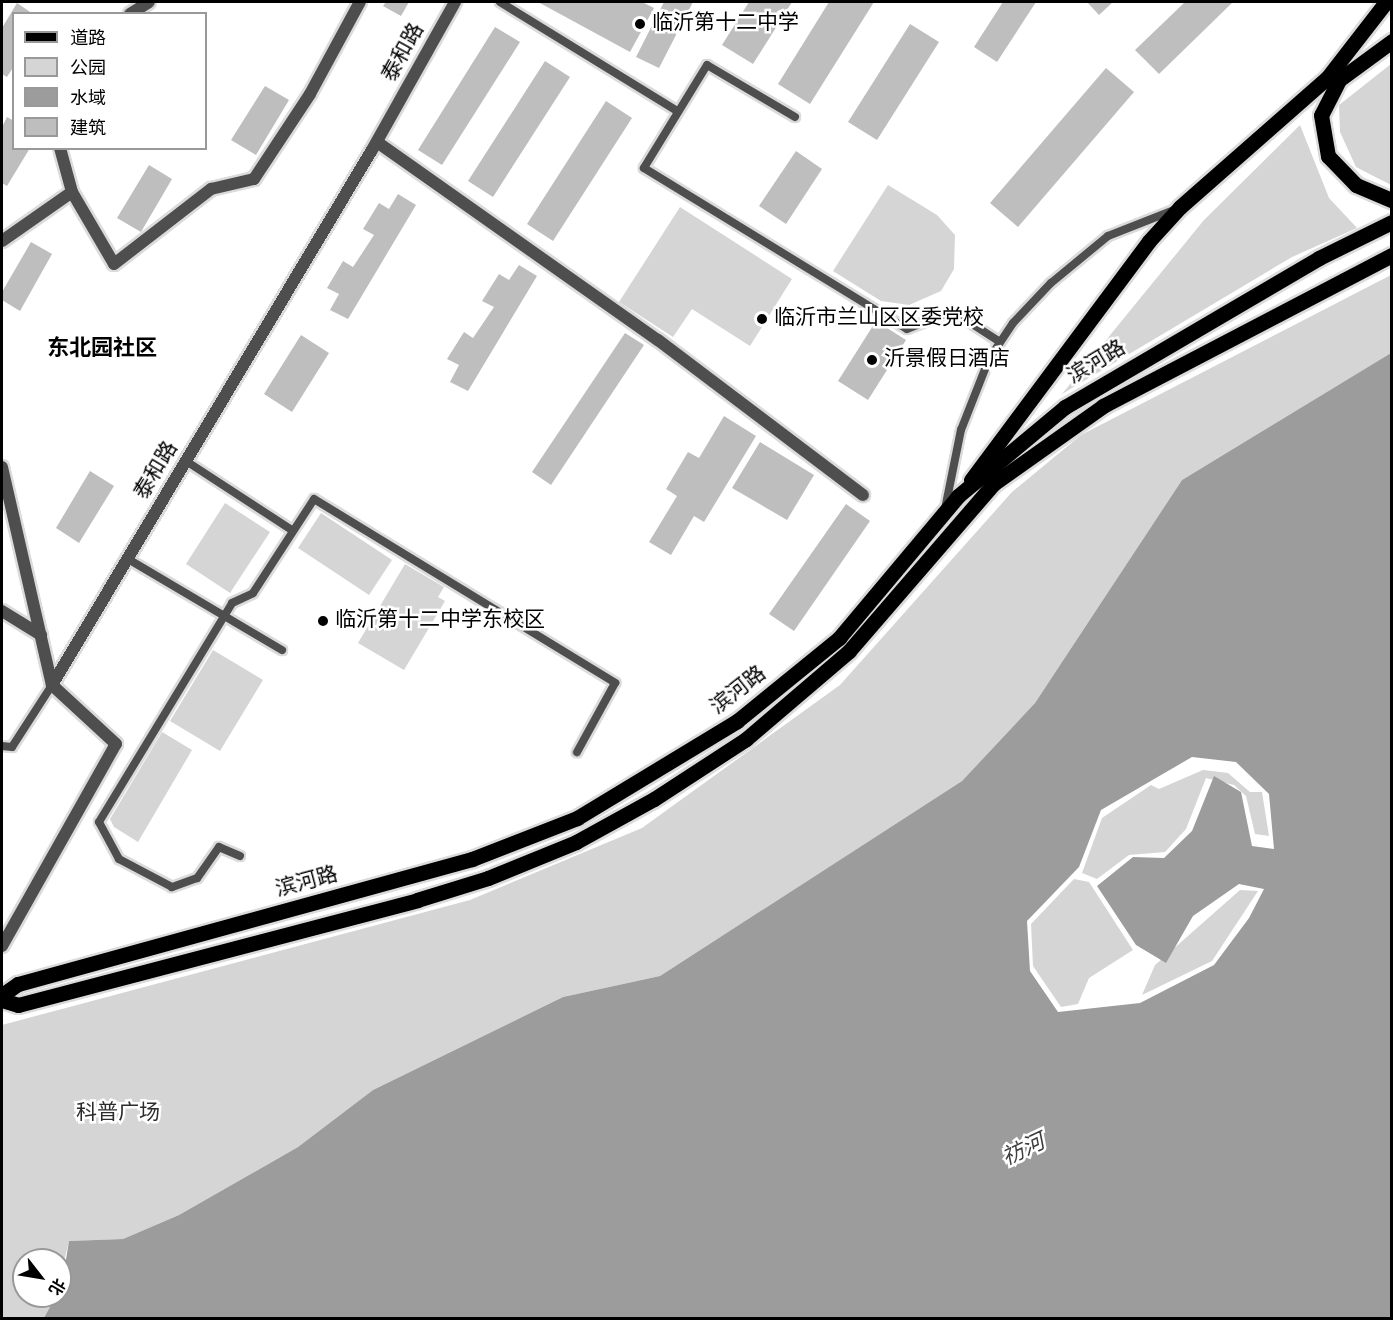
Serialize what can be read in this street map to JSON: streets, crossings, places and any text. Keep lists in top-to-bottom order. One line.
{"streets":{"main road":["滨河路"],"street":["泰和路"]},"districts":["东北园社区"],"water":["祊河"],"parks":["科普广场"],"places":["临沂第十二中学","临沂市兰山区区委党校","沂景假日酒店","临沂第十二中学东校区"],"legend":["道路","公园","水域","建筑"],"north":"bottom right"}
